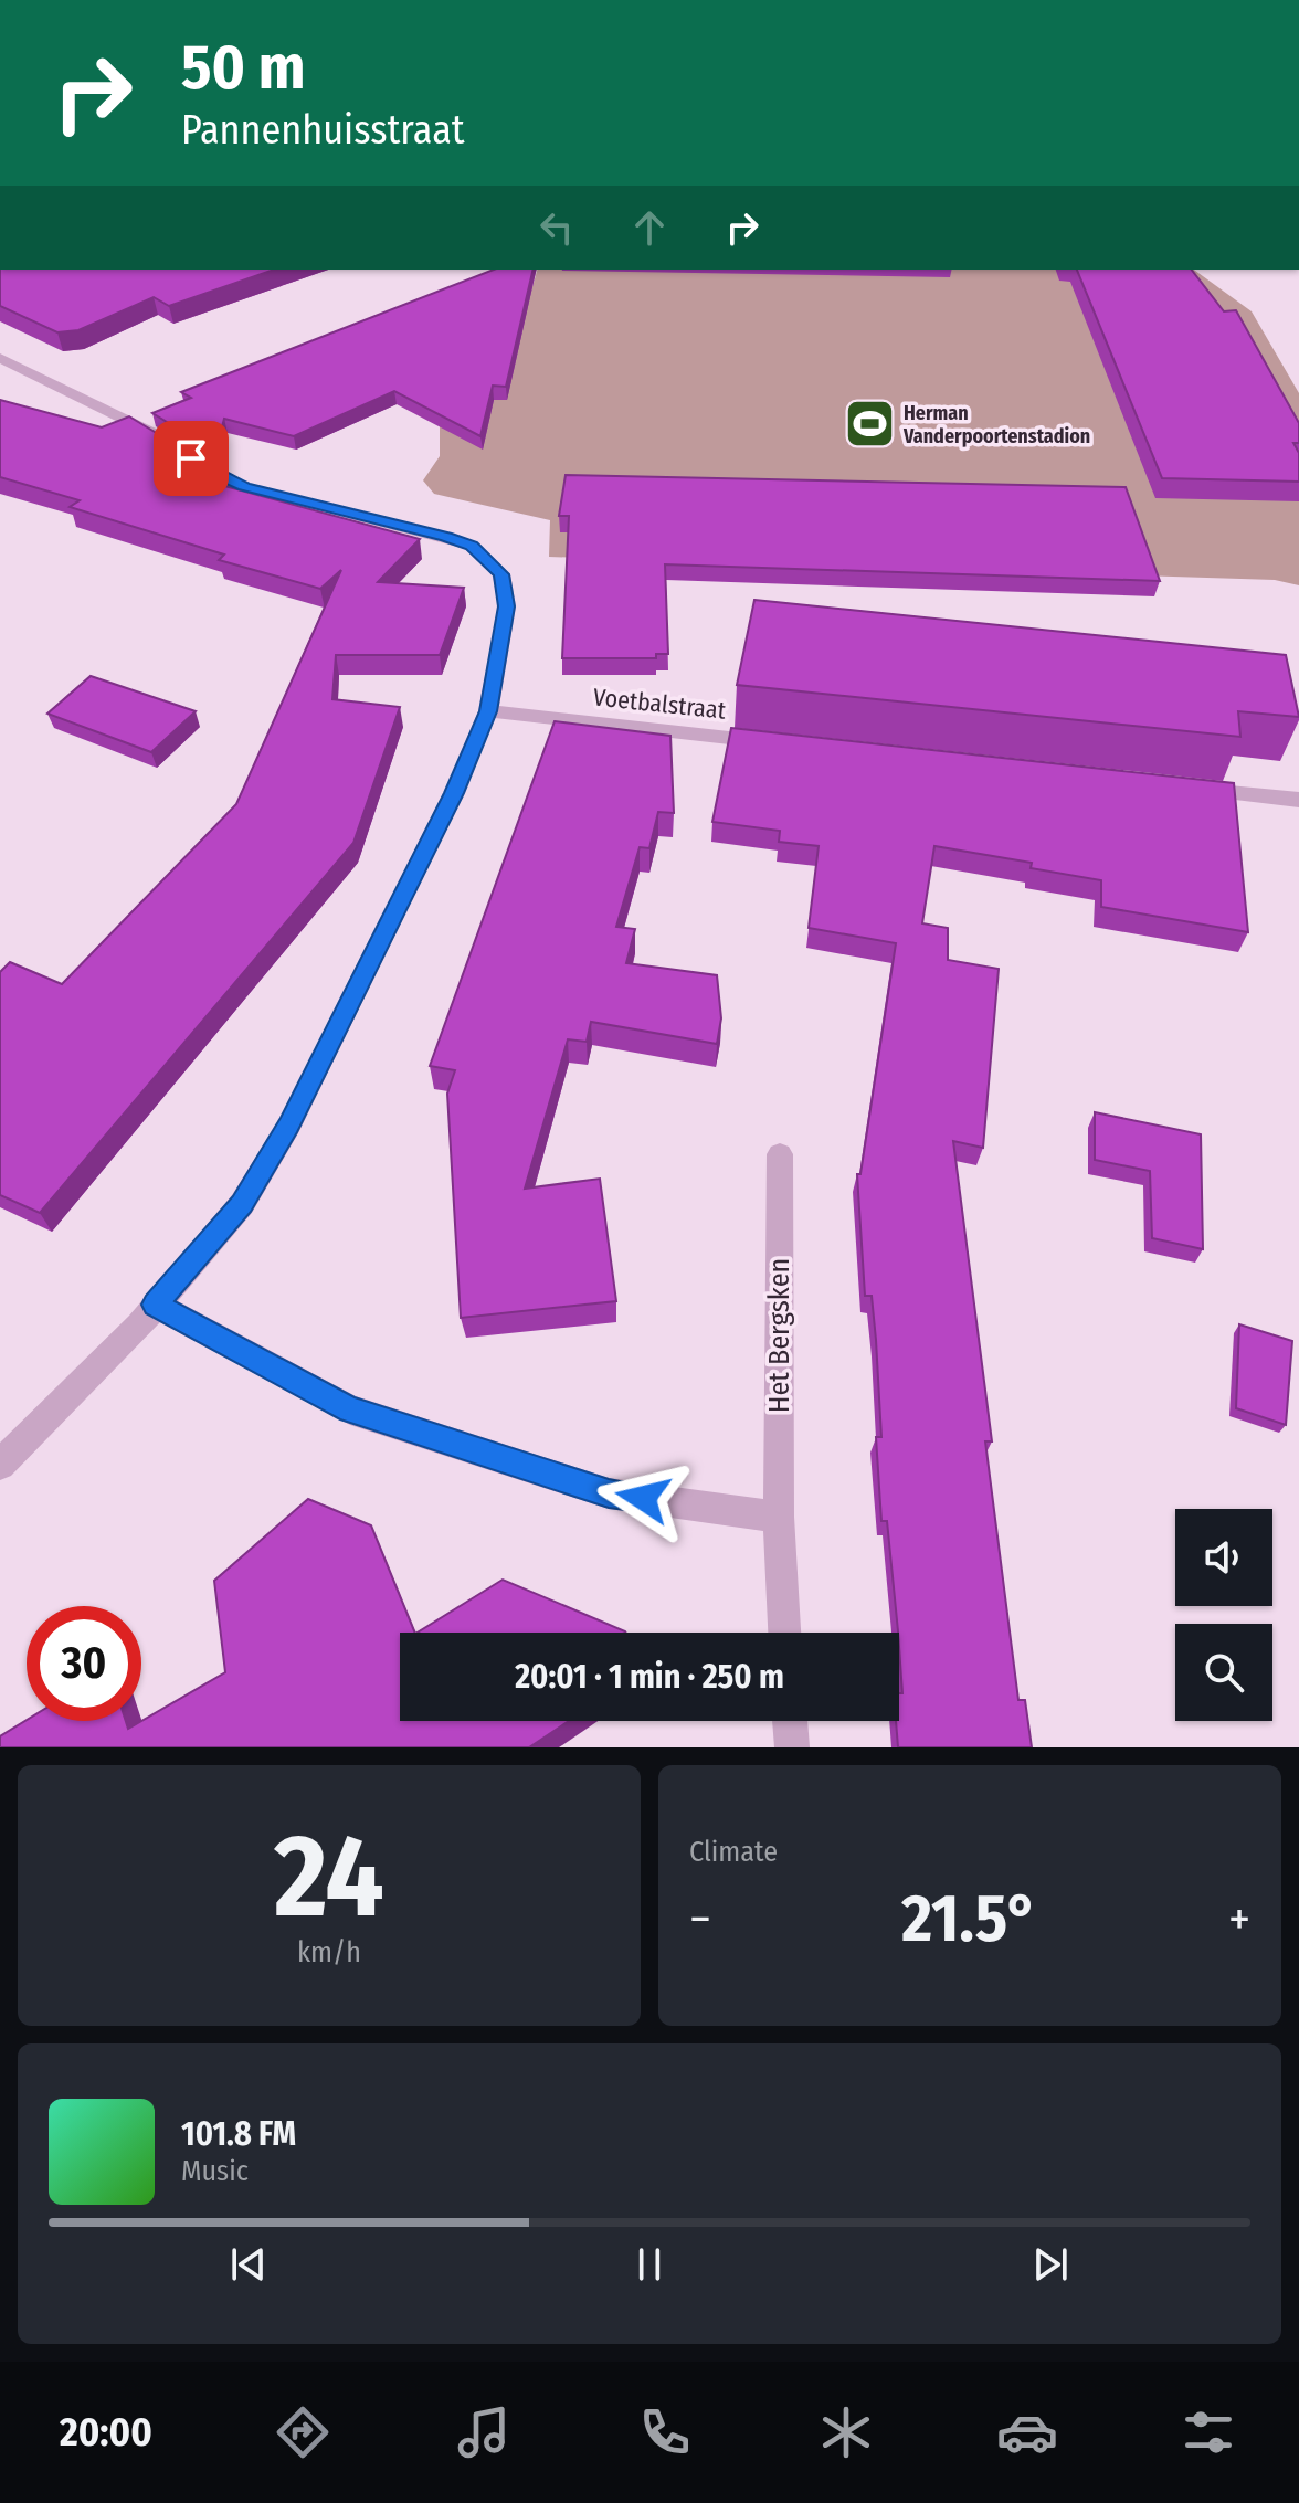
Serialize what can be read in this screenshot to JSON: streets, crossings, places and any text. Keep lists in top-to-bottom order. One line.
{"streets":{"street":["Voetbalstraat","Het Bergsken"]},"places":{"sports":["Herman Vanderpoortenstadion"]},"page":{"turn":["50 m","Pannenhuisstraat"],"limit":"30","trip":"20:01 · 1 min · 250 m","tile":[["24","km/h"],"Climate"],"heat":["−","21.5°","+"],"song":["101.8 FM","Music"],"tabs":"20:00"}}
